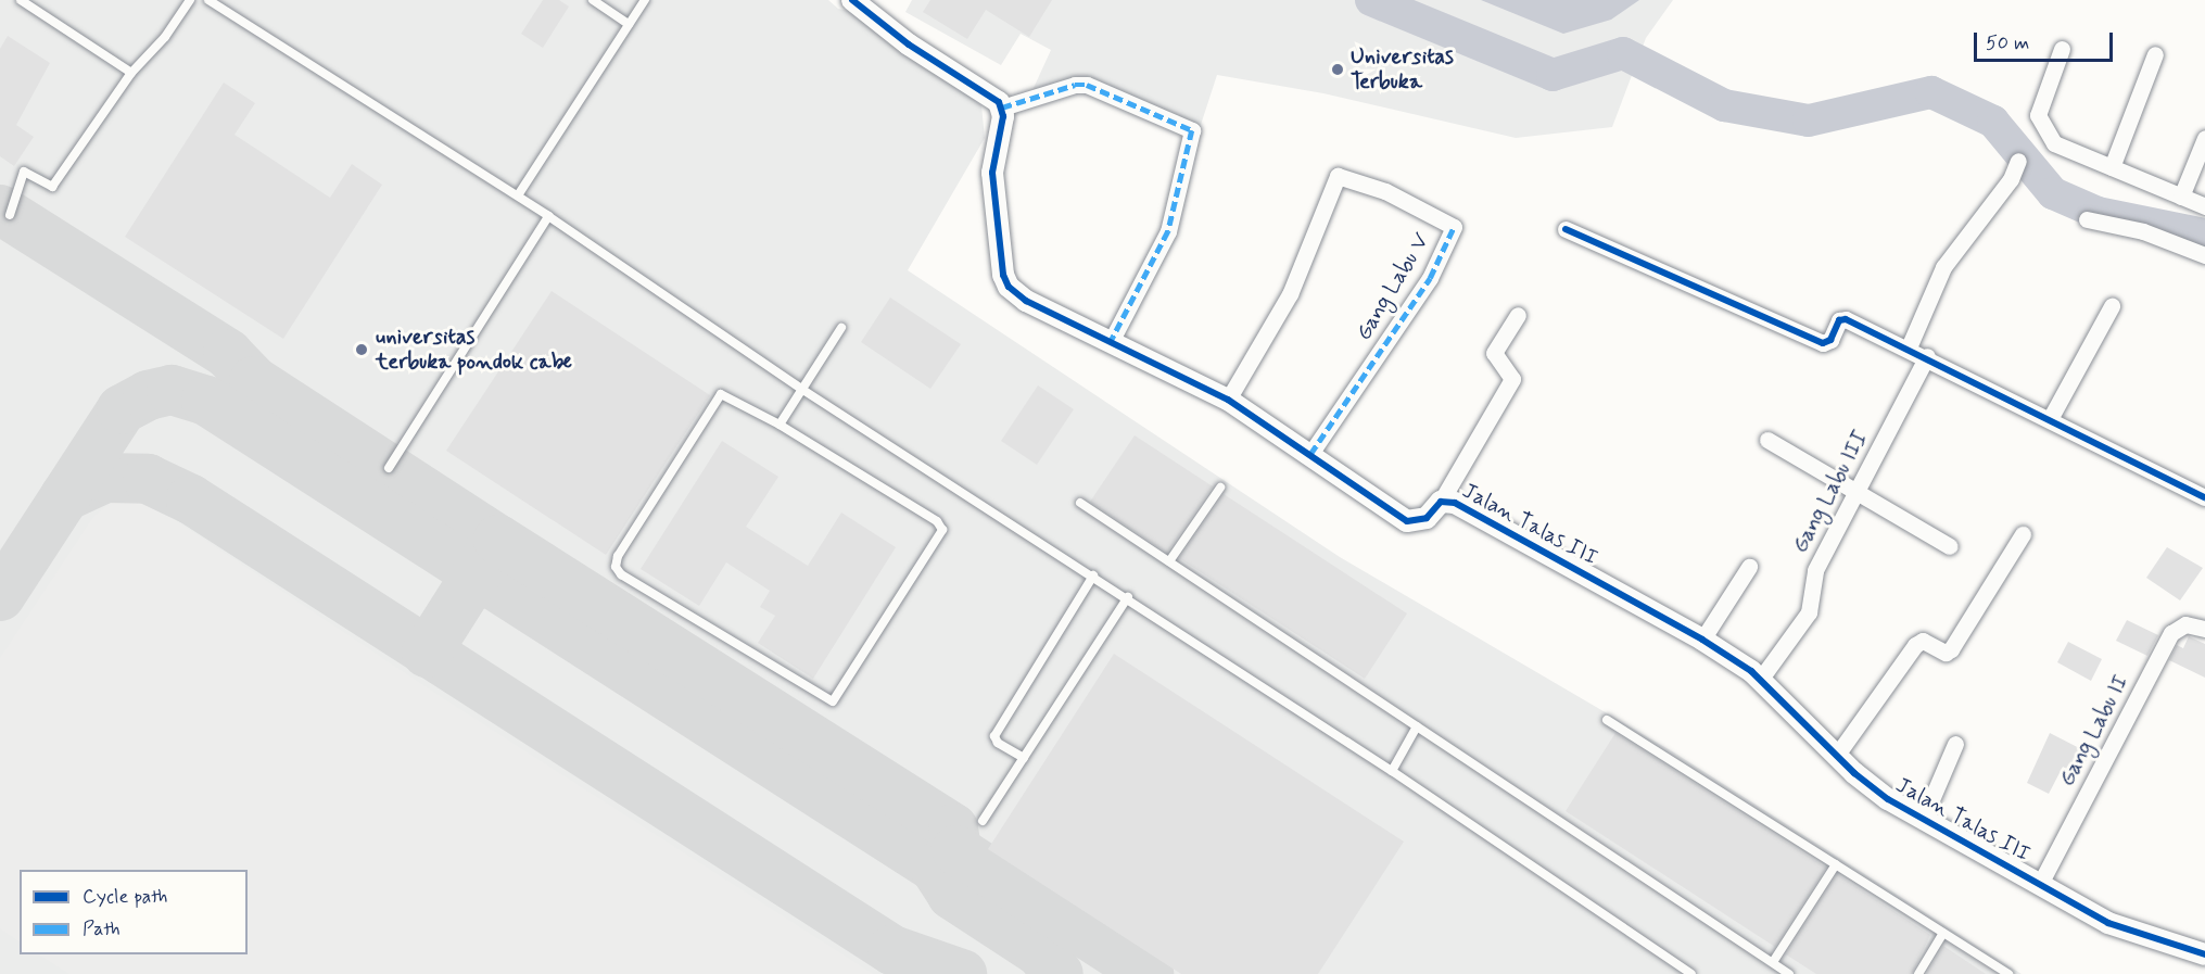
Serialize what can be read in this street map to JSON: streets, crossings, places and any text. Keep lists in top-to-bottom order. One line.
{"streets":{"street":["Gang Labu V","Gang Labu III","Jalan Talas III","Gang Labu II"]},"crossings":[["Gang Labu V","Jalan Talas III"],["Gang Labu III","Jalan Talas III"],["Jalan Talas III","Gang Labu II"]],"places":["Universitas Terbuka","universitas terbuka pondok cabe"],"legend":["Cycle path","Path"],"scale_bar":"50 m"}
